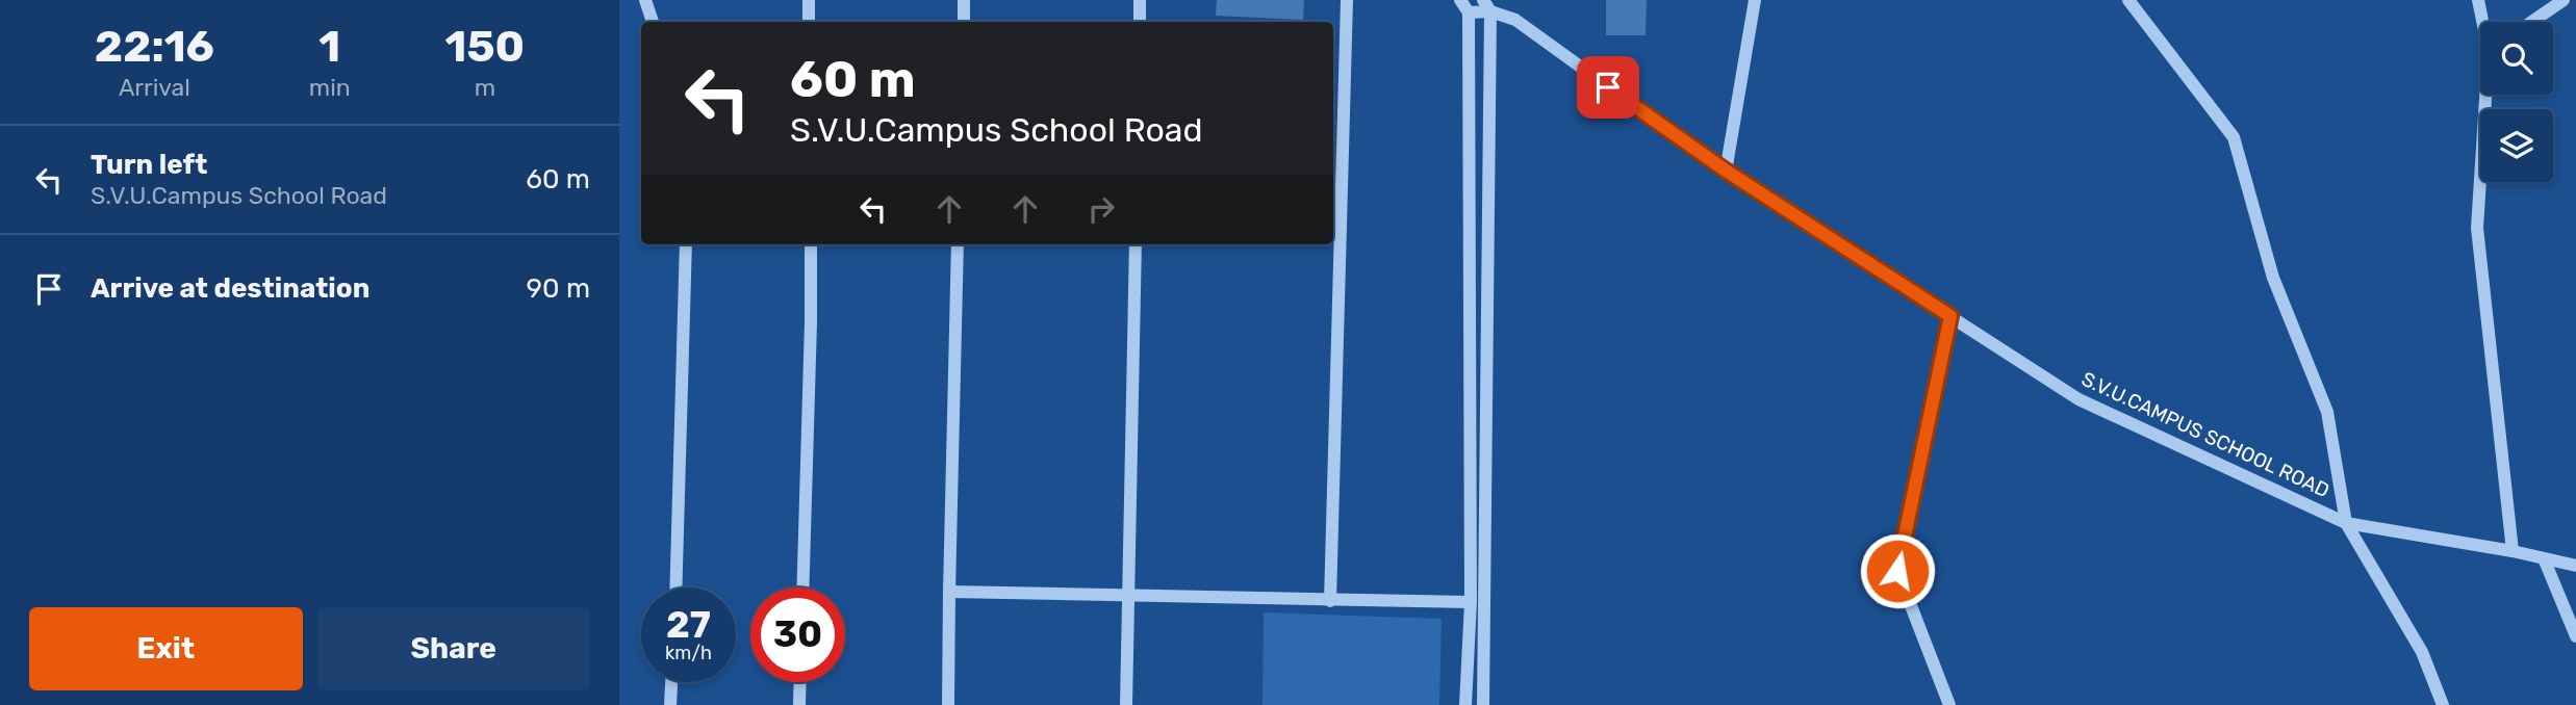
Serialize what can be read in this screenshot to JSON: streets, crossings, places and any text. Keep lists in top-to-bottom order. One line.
{"streets":{"street":["S.V.U.CAMPUS SCHOOL ROAD"]},"page":{"eta":["22:16","Arrival","1","min","150","m"],"turn":["60 m","S.V.U.Campus School Road"],"list":[{"name":"Turn left","note":"S.V.U.Campus School Road","value":"60 m"},{"name":"Arrive at destination","value":"90 m"}],"speed":"27 km/h","limit":"30","buttons":["Exit","Share"]}}
